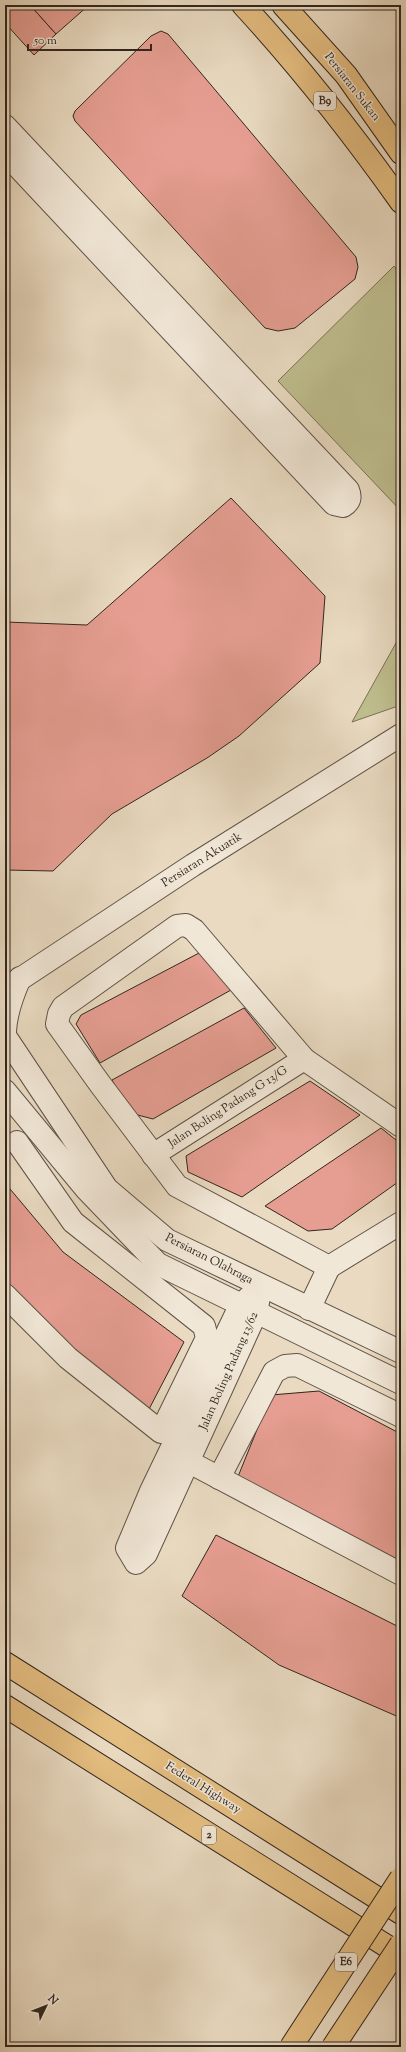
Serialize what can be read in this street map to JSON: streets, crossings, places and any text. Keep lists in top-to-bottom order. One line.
{"streets":{"main road":["Persiaran Sukan","B9","Federal Highway","2","E6"],"street":["Persiaran Akuatik","Jalan Boling Padang G 13/G","Persiaran Olahraga","Jalan Boling Padang 13/62"]},"crossings":[["Persiaran Olahraga","Jalan Boling Padang 13/62"]],"scale_bar":"50 m","north":"top right"}
